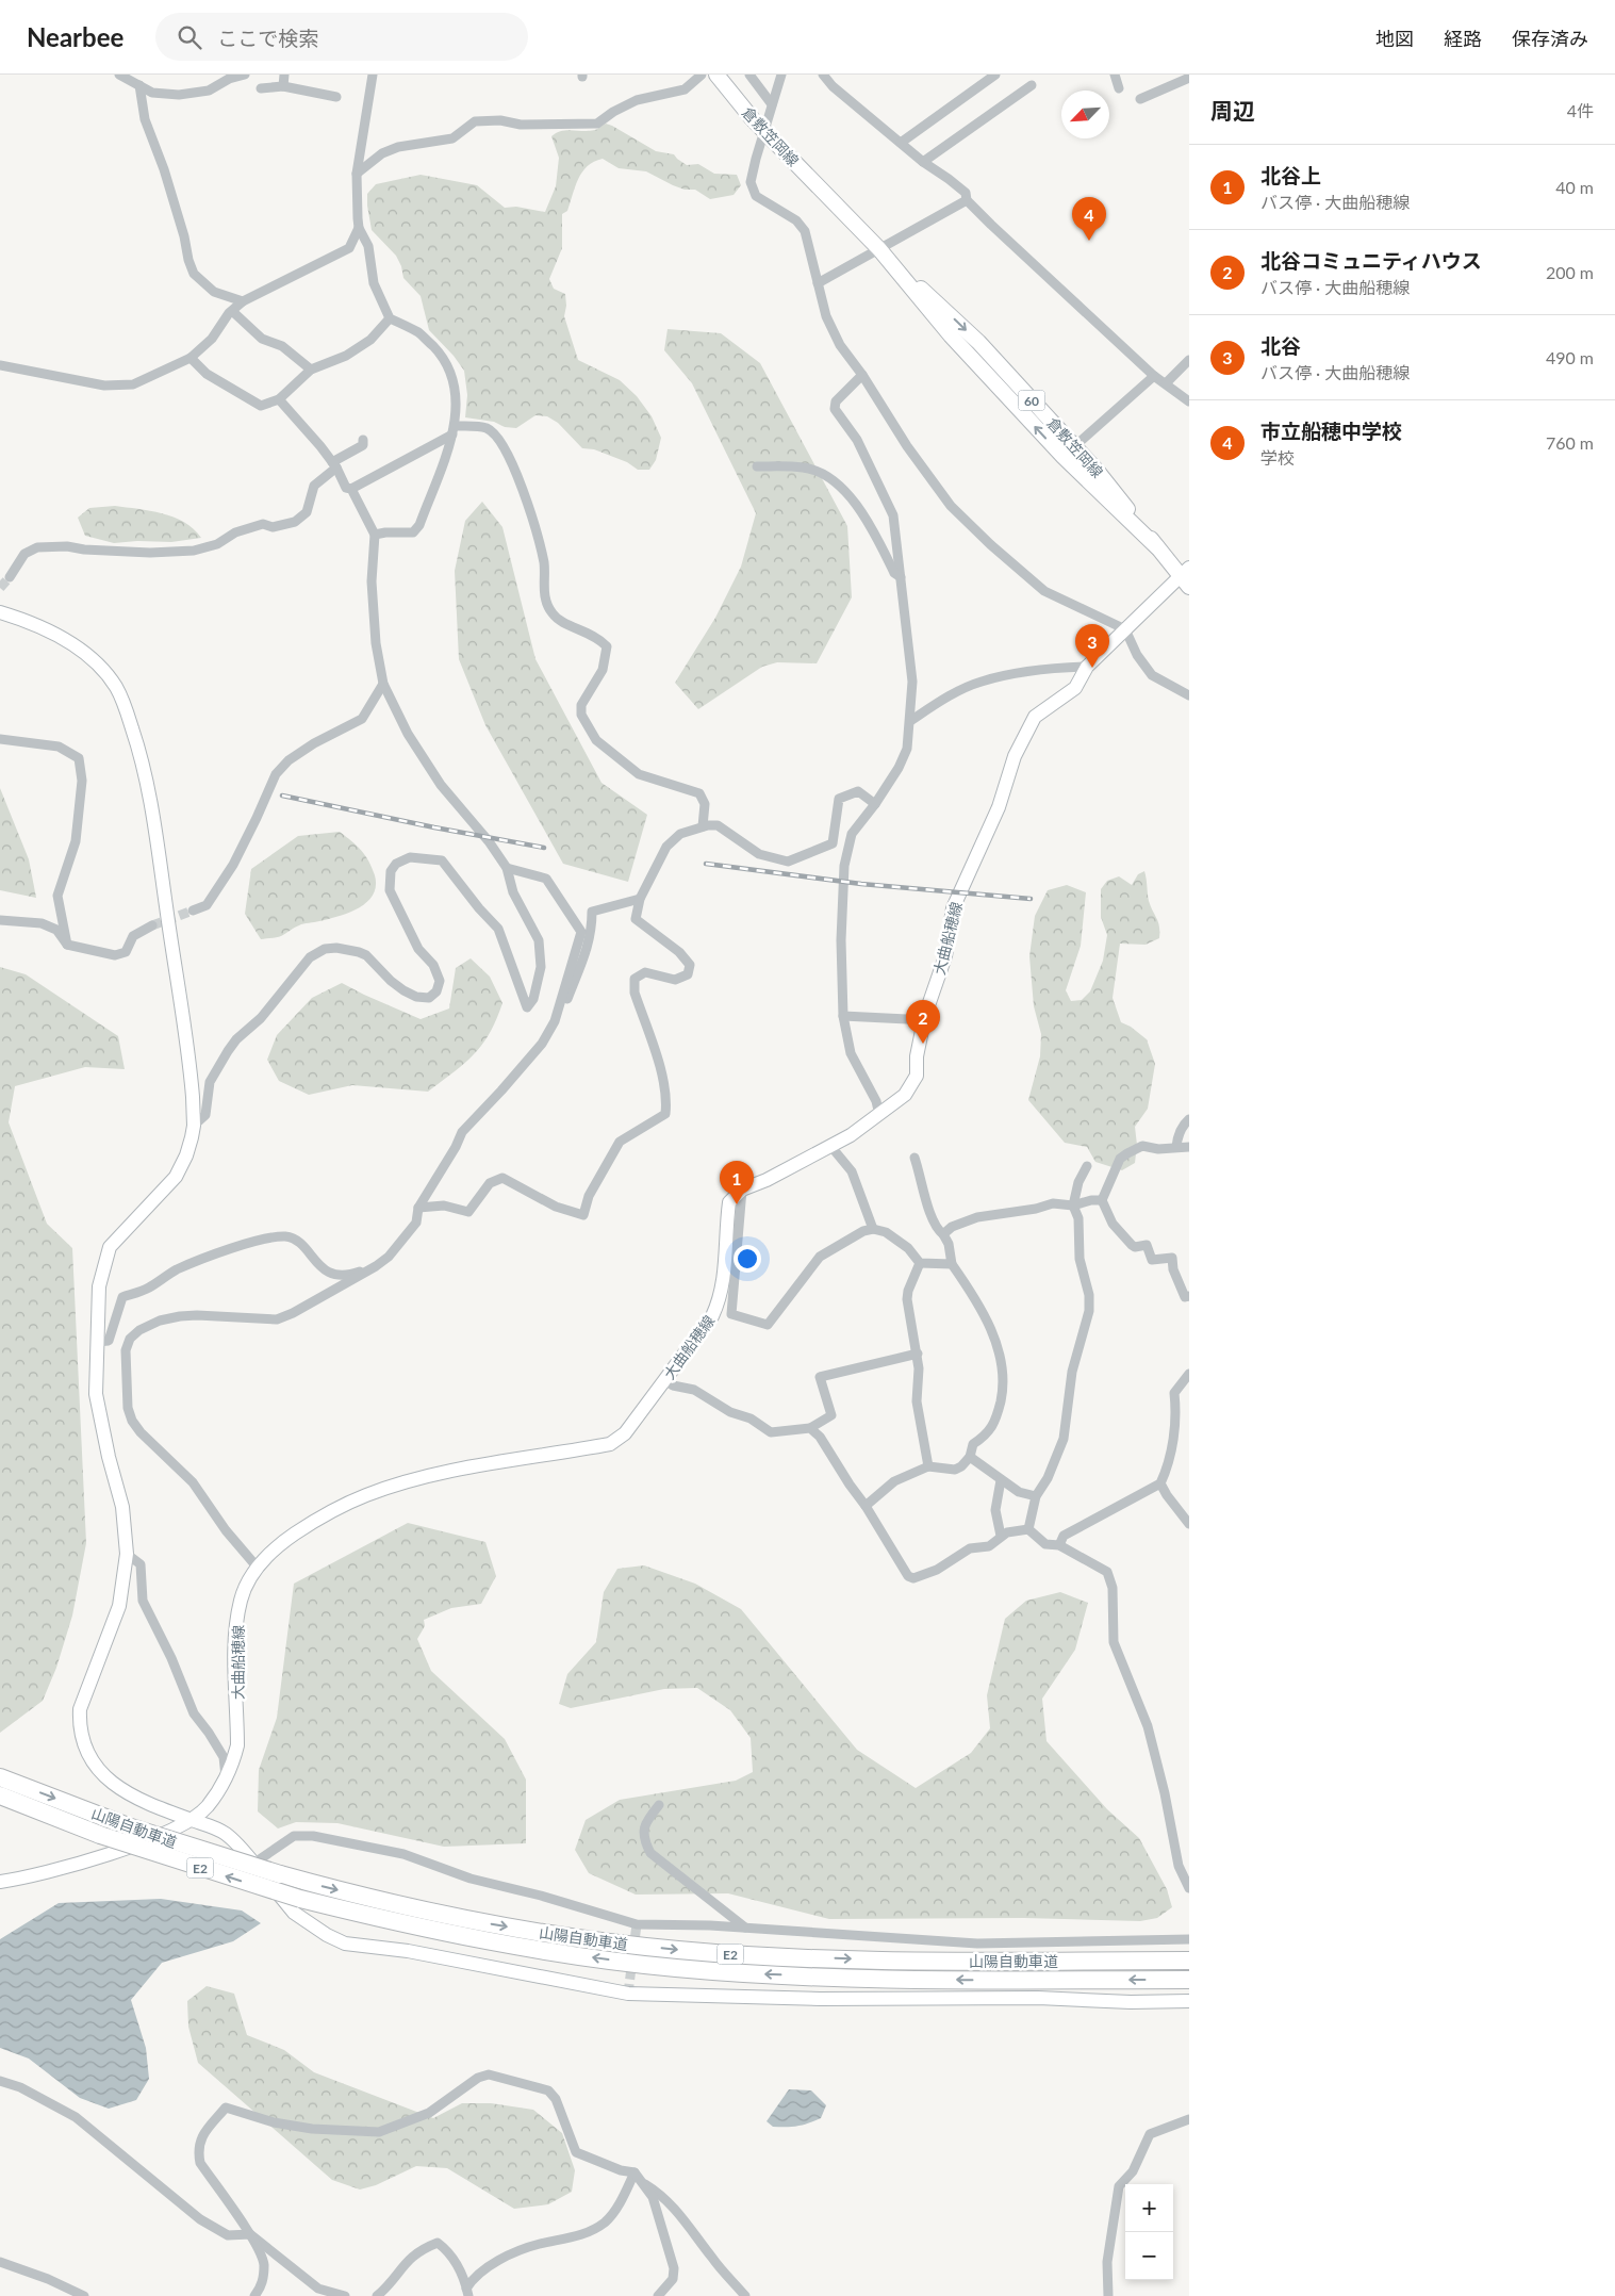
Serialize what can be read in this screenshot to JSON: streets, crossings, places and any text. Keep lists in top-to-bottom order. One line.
{"streets":{"highway":["山陽自動車道","E2"],"main road":["倉敷笠岡線","60"],"street":["大曲船穂線"]},"crossings":[["倉敷笠岡線","大曲船穂線"]],"north":"bottom left","page":{"header":"Nearbee","search":"ここで検索","nav":["地図","経路","保存済み"],"heading":["周辺","4件"],"list":[{"mark":"1","name":"北谷上","note":"バス停 · 大曲船穂線","value":"40 m"},{"mark":"2","name":"北谷コミュニティハウス","note":"バス停 · 大曲船穂線","value":"200 m"},{"mark":"3","name":"北谷","note":"バス停 · 大曲船穂線","value":"490 m"},{"mark":"4","name":"市立船穂中学校","note":"学校","value":"760 m"}],"pins":["4","3","2","1"],"map_buttons":["+","−"]}}
